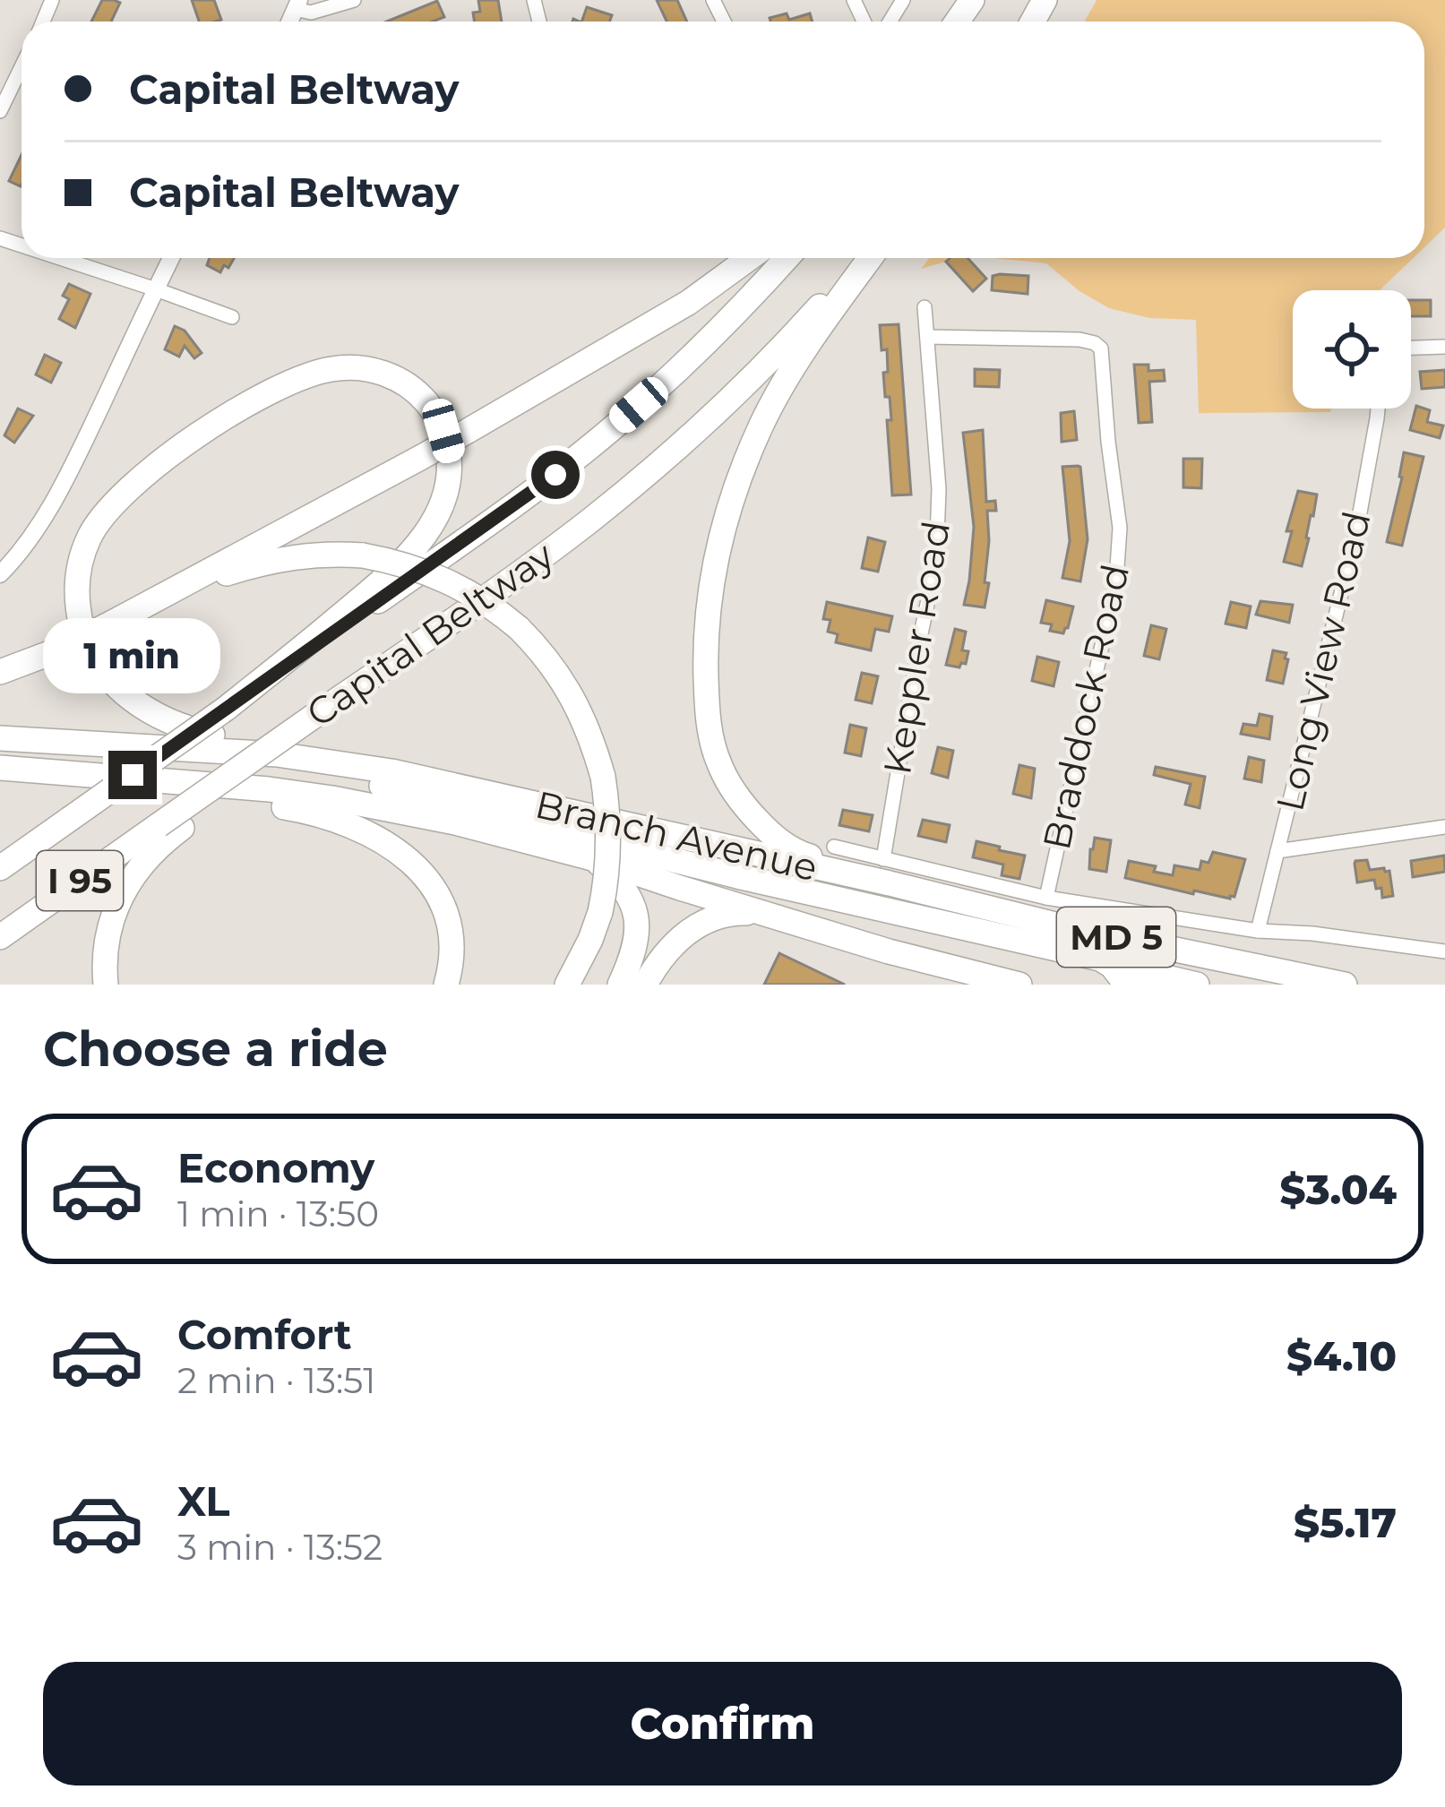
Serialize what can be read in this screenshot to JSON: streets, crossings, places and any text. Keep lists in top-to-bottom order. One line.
{"streets":{"highway":["Capital Beltway","Branch Avenue","I 95","MD 5"],"street":["Keppler Road","Long View Road","Braddock Road"]},"crossings":[["Keppler Road","Braddock Road"],["Keppler Road","Branch Avenue"]],"page":{"banner":["Capital Beltway","Capital Beltway"],"bubble":"1 min","heading":"Choose a ride","list":[{"name":"Economy","note":"1 min · 13:50","value":"$3.04"},{"name":"Comfort","note":"2 min · 13:51","value":"$4.10"},{"name":"XL","note":"3 min · 13:52","value":"$5.17"}],"buttons":"Confirm"}}
